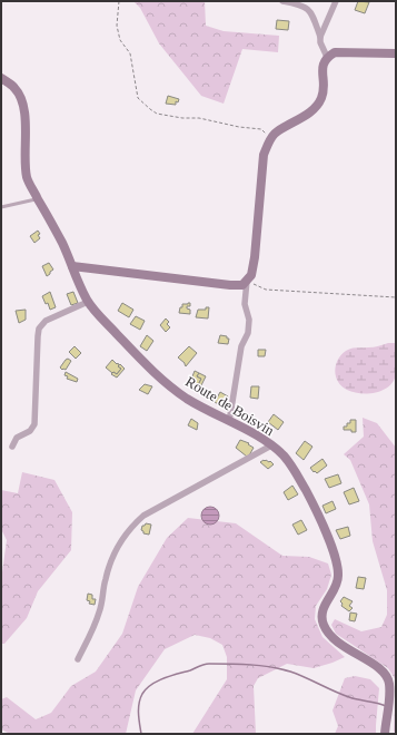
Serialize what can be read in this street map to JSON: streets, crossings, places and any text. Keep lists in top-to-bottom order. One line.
{"streets":{"main road":["Route de Boisvin"]}}
